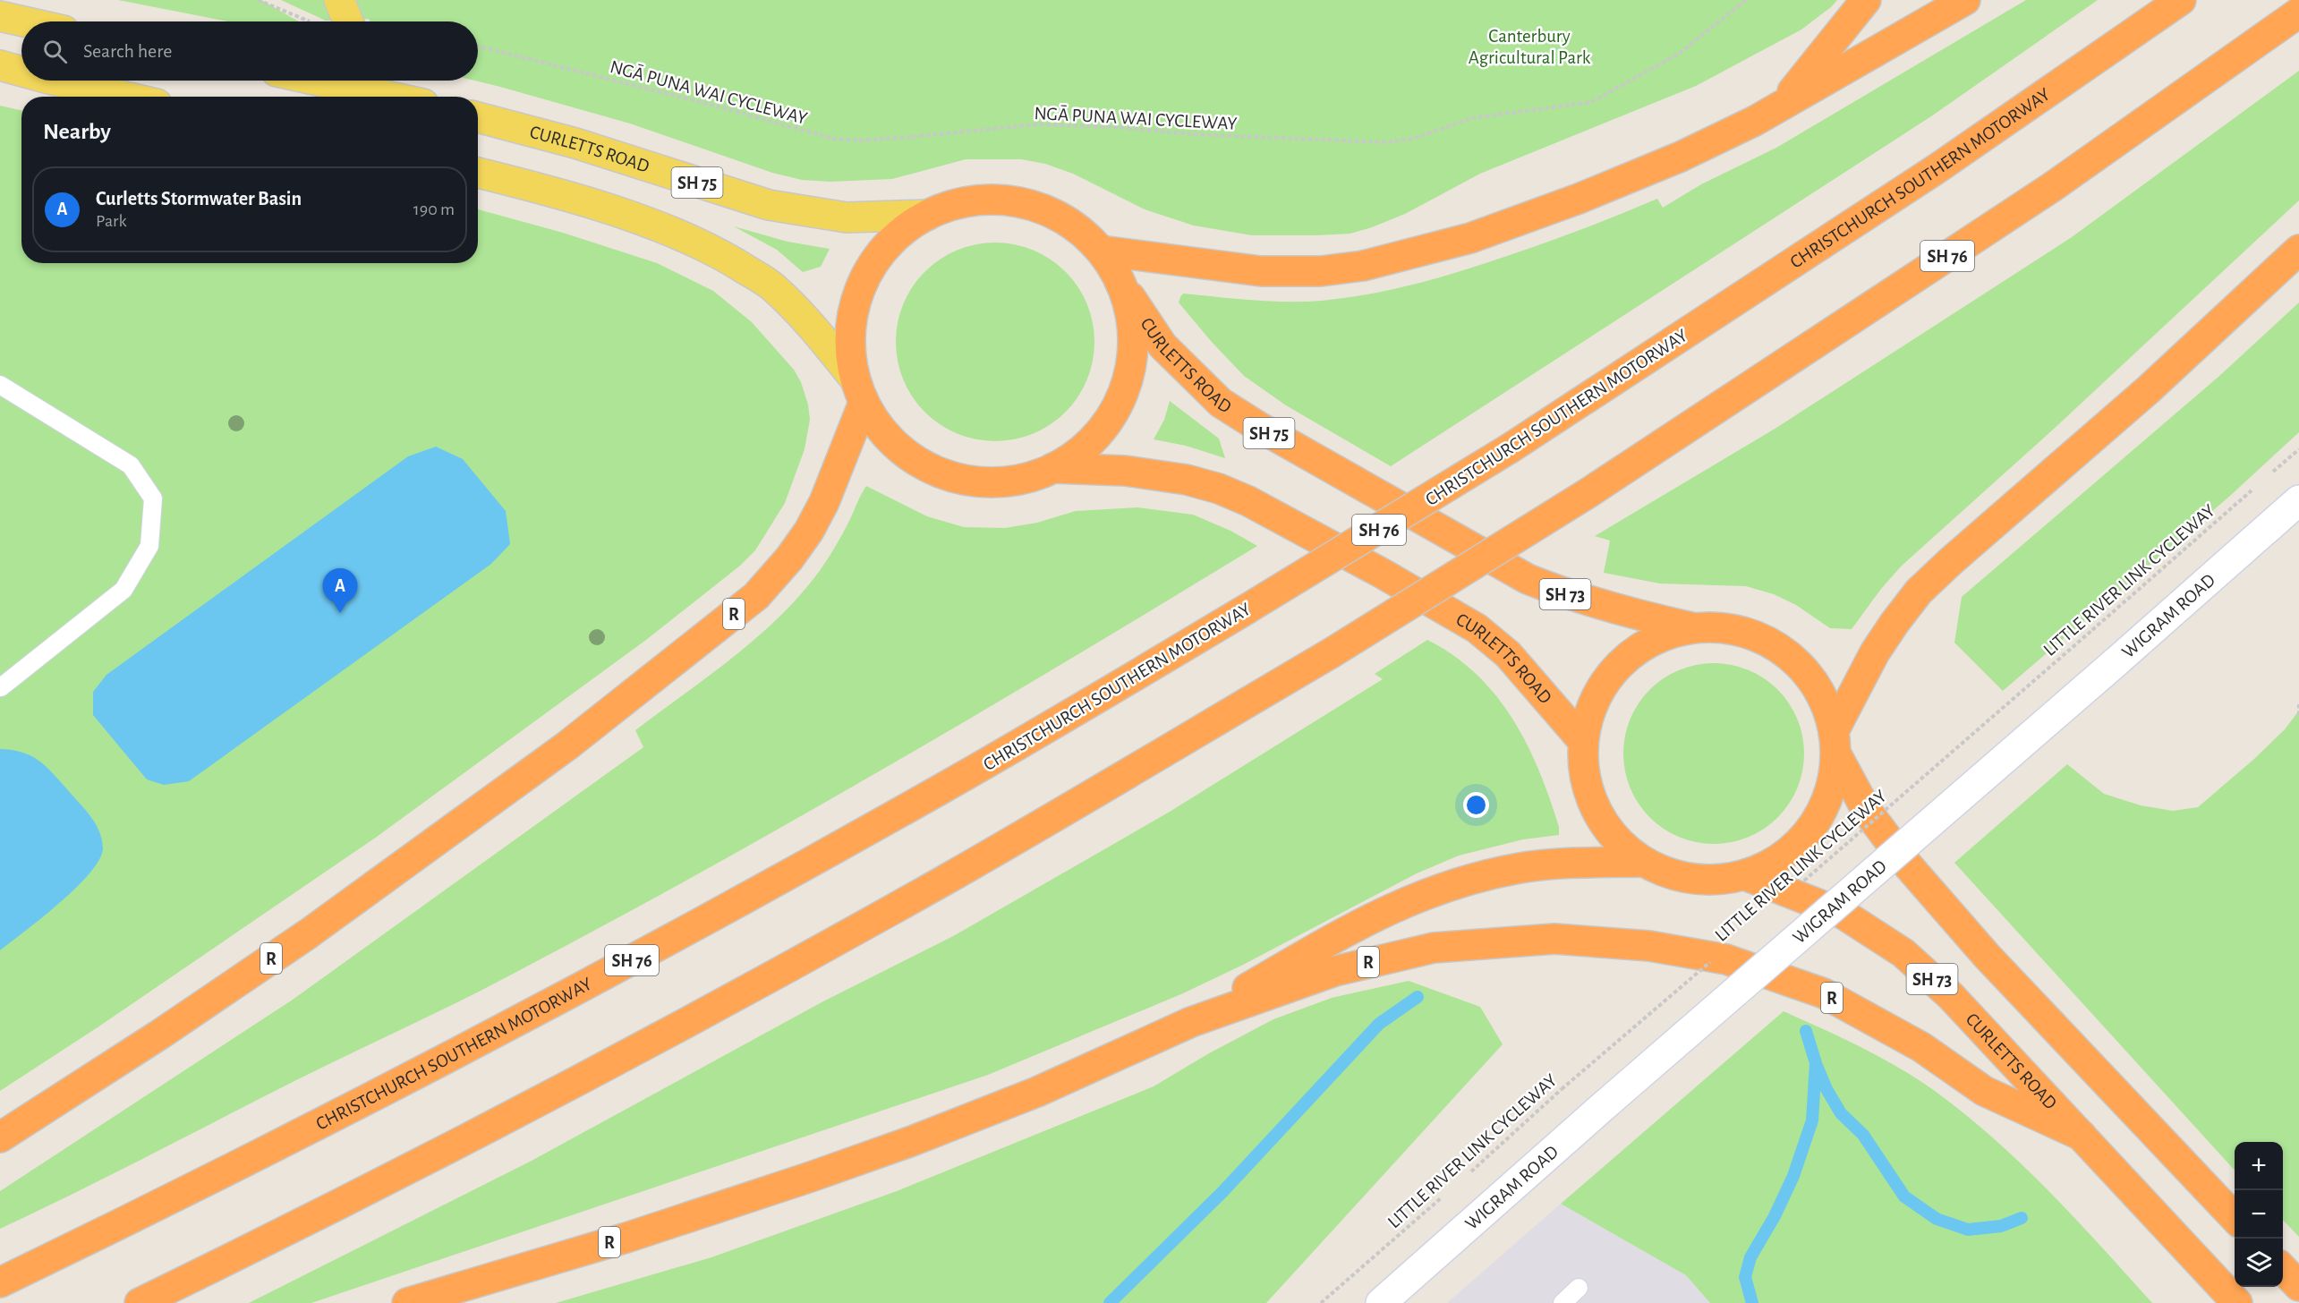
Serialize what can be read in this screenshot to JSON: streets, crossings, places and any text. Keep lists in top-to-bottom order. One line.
{"streets":{"highway":["CURLETTS ROAD","CHRISTCHURCH SOUTHERN MOTORWAY","SH 75","SH 76","SH 73","R"],"main road":["WIGRAM ROAD"],"path":["NGĀ PUNA WAI CYCLEWAY","LITTLE RIVER LINK CYCLEWAY"]},"crossings":[["CURLETTS ROAD","SH 75"],["CURLETTS ROAD","SH 73"],["CURLETTS ROAD","R"],["SH 75","R"]],"parks":["Canterbury Agricultural Park"],"page":{"search":"Search here","heading":"Nearby","list":[{"mark":"A","name":"Curletts Stormwater Basin","note":"Park","value":"190 m"}],"pins":"A","map_buttons":["+","−"]}}
